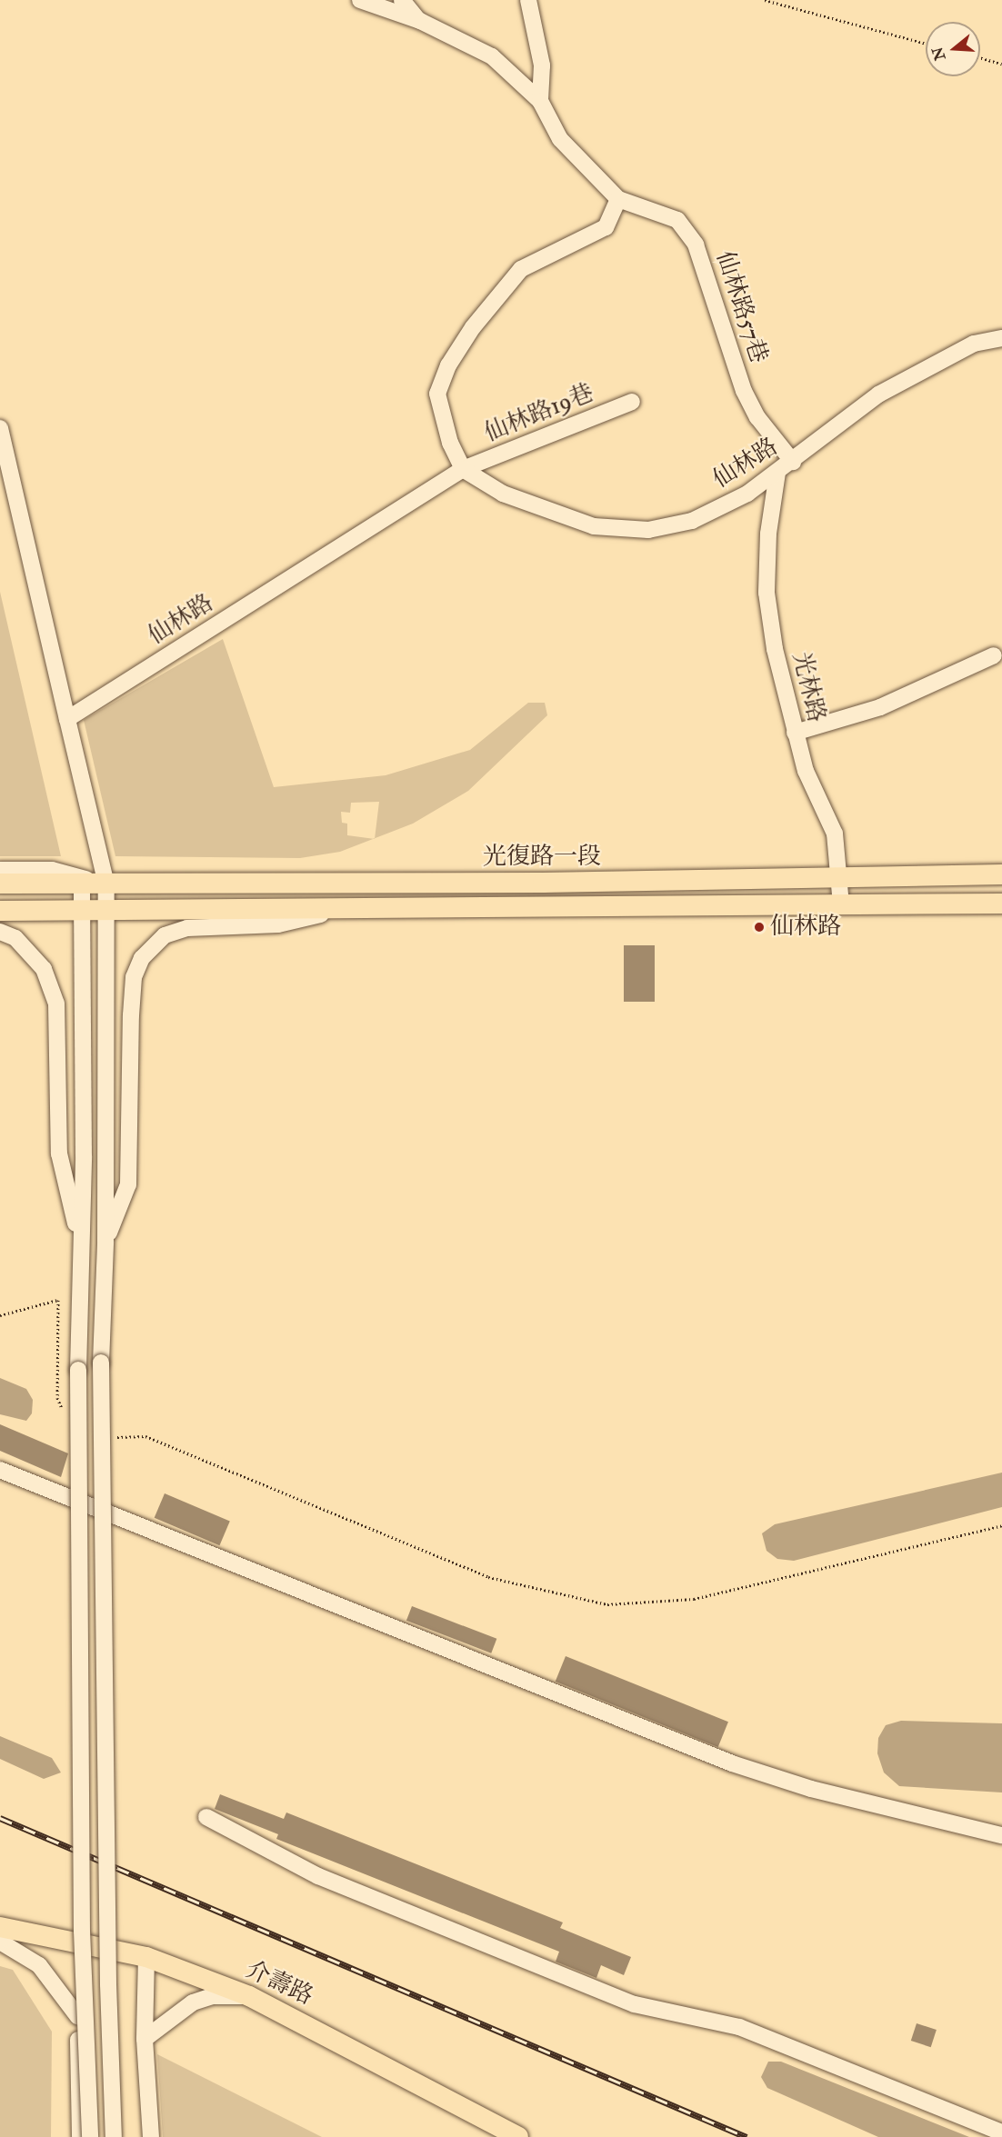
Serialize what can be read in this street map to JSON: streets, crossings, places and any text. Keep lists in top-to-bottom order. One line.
{"streets":{"main road":["光復路一段","介壽路"],"street":["仙林路57巷","仙林路19巷","仙林路","光林路"]},"crossings":[["仙林路57巷","仙林路"],["仙林路19巷","仙林路"],["仙林路","光林路"],["光林路","光復路一段"]],"places":["仙林路"],"north":"left"}
